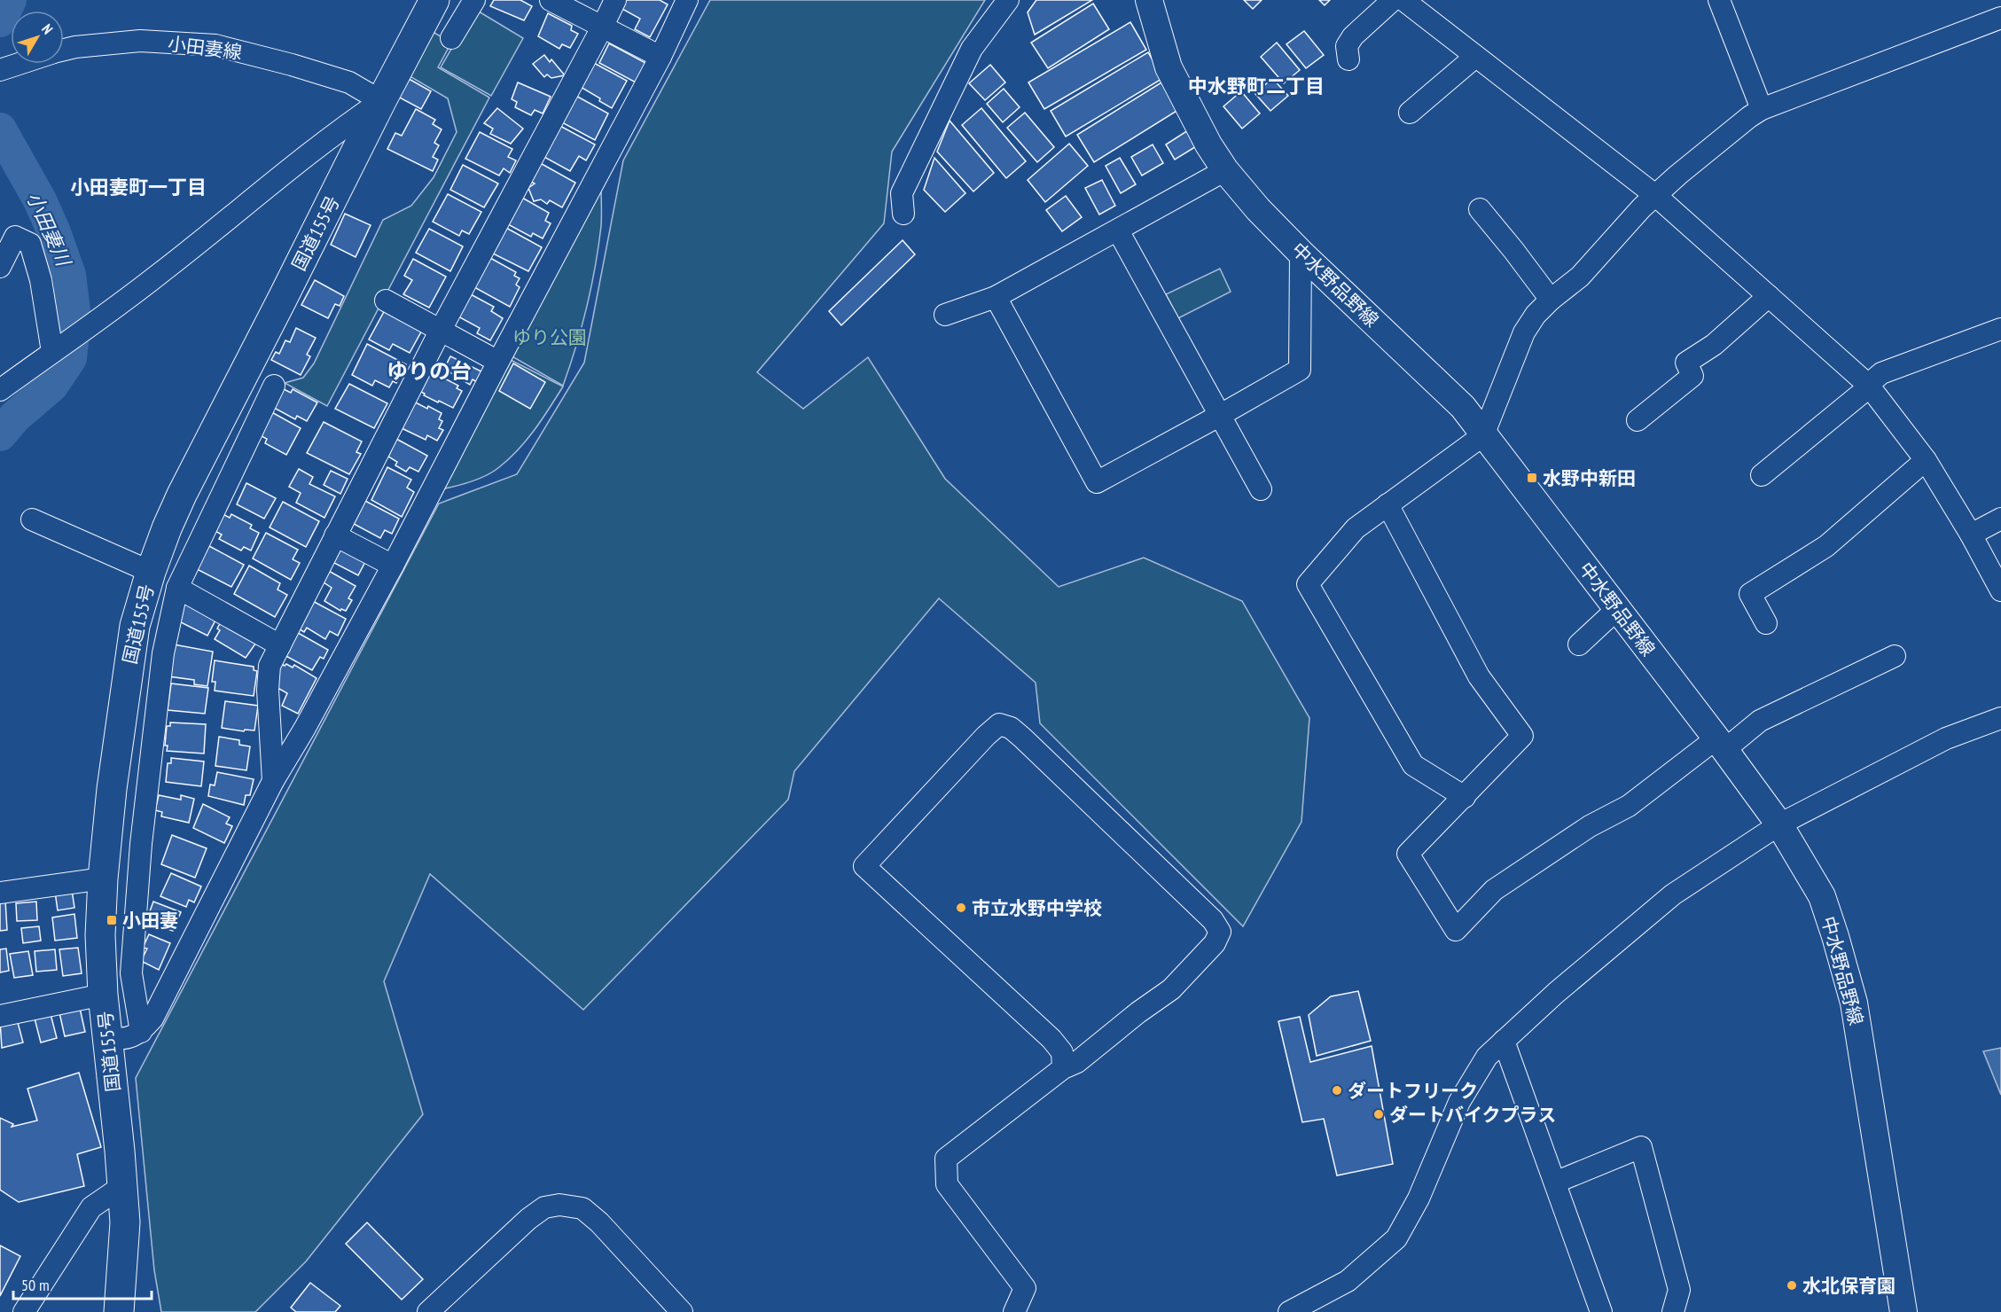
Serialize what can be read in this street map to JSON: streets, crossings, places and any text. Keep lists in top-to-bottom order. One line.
{"streets":{"highway":["国道155号"],"main road":["中水野品野線"],"street":["小田妻線"]},"crossings":[["小田妻線","国道155号"]],"districts":["中水野町二丁目","小田妻町一丁目","ゆりの台"],"water":["小田妻川"],"parks":["ゆり公園"],"places":{"transit":["水野中新田","小田妻"],"other":["市立水野中学校","ダートフリーク","ダートバイクプラス","水北保育園"]},"scale_bar":"50 m","north":"top right"}
